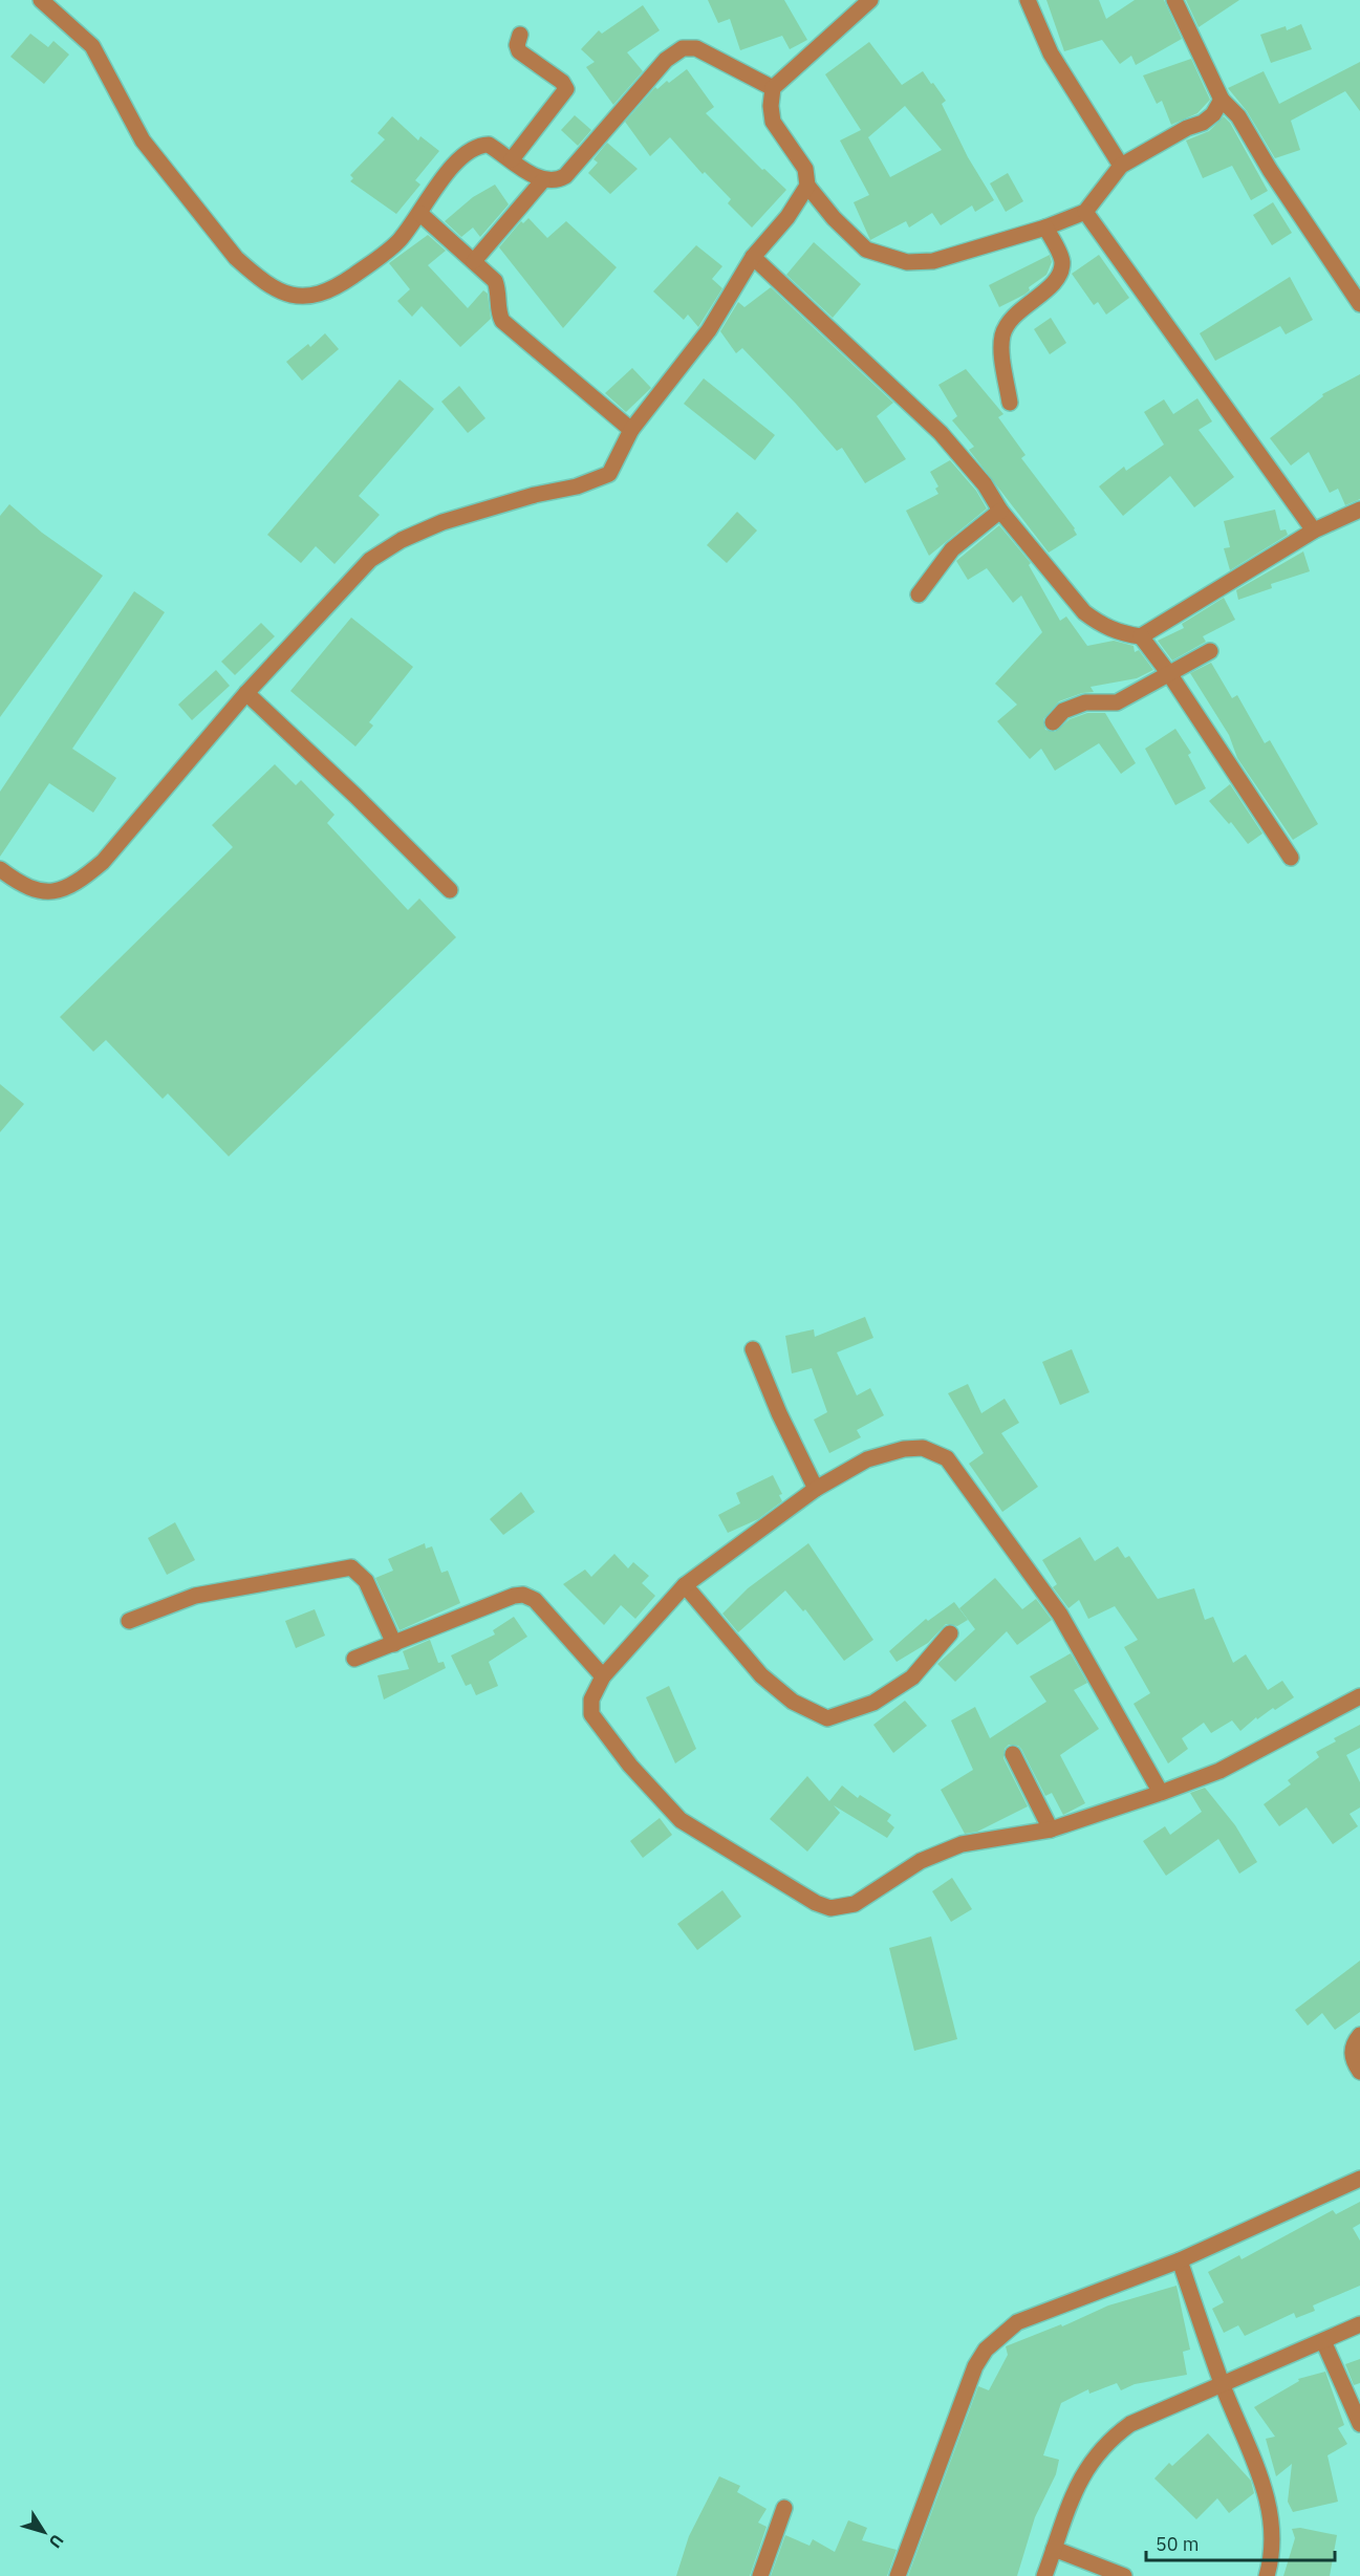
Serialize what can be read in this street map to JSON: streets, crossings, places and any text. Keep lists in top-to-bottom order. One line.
{"scale_bar":"50 m","north":"bottom right"}
